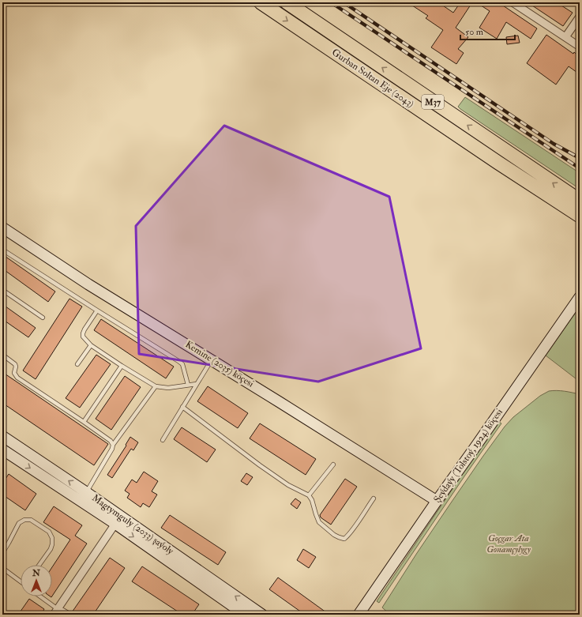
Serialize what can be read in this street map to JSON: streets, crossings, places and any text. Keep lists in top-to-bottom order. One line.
{"streets":{"highway":["Gurban Soltan Eje (2043)","M37"],"street":["Kemine (2035) köçesi","Şeýdaýy (Tolstoý, 1924) köçesi","Magtymguly (2033) şaýoly"]},"crossings":[["Kemine (2035) köçesi","Şeýdaýy (Tolstoý, 1924) köçesi"]],"parks":["Goçgar Ata Gonamçylygy"],"scale_bar":"50 m","north":"top"}
